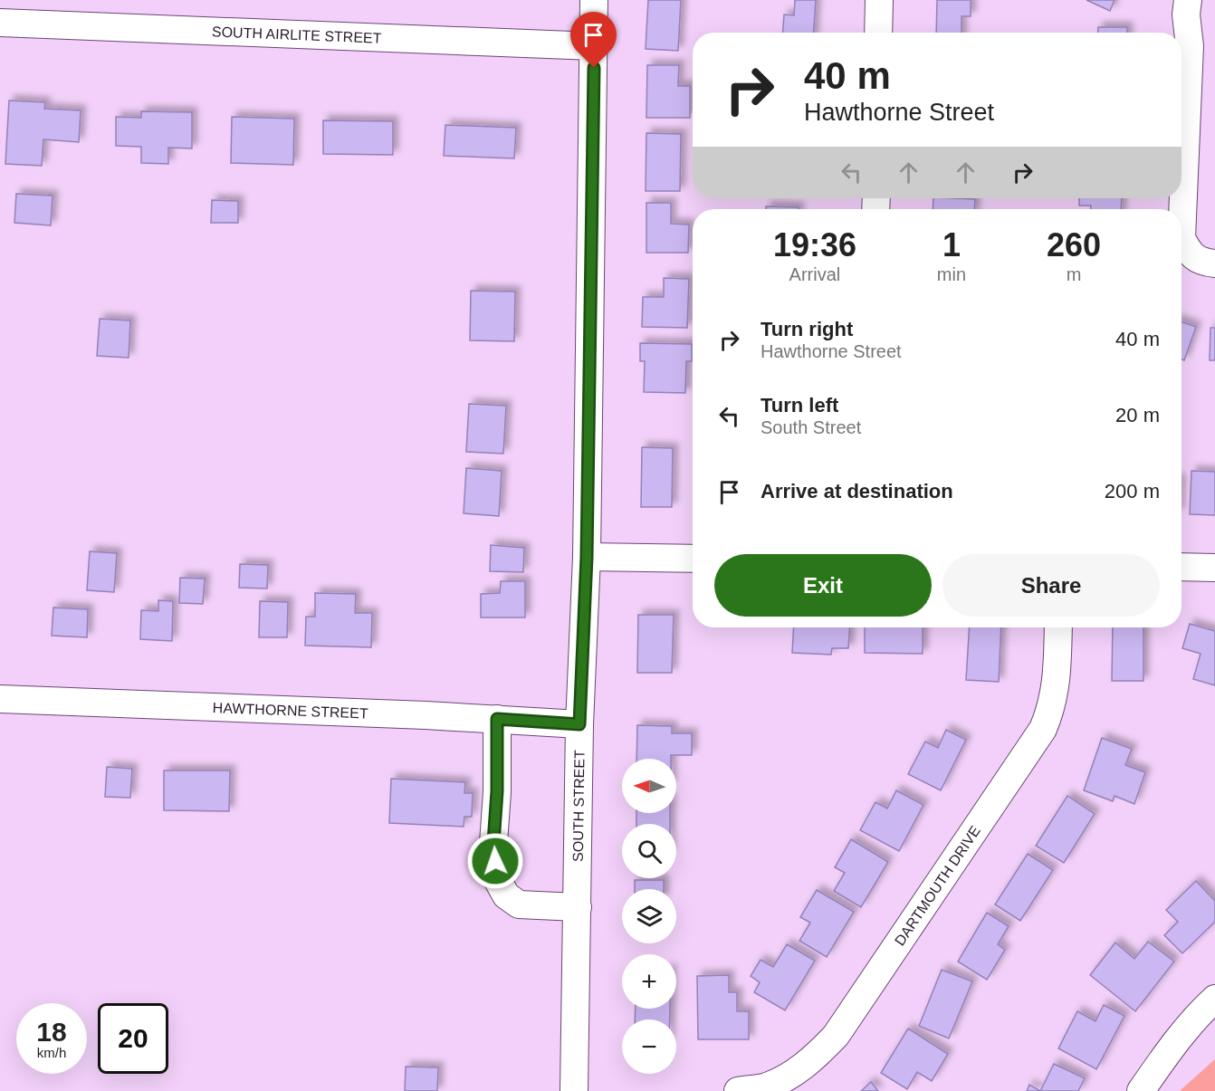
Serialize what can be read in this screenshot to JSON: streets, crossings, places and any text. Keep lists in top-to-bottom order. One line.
{"streets":{"street":["SOUTH AIRLITE STREET","HAWTHORNE STREET","SOUTH STREET","DARTMOUTH DRIVE"]},"crossings":[["SOUTH AIRLITE STREET","SOUTH STREET"],["HAWTHORNE STREET","SOUTH STREET"]],"north":"left","page":{"turn":["40 m","Hawthorne Street"],"eta":["19:36","Arrival","1","min","260","m"],"list":[{"name":"Turn right","note":"Hawthorne Street","value":"40 m"},{"name":"Turn left","note":"South Street","value":"20 m"},{"name":"Arrive at destination","value":"200 m"}],"buttons":["Exit","Share"],"map_buttons":["+","−"],"speed":"18 km/h","limit":"20"}}
